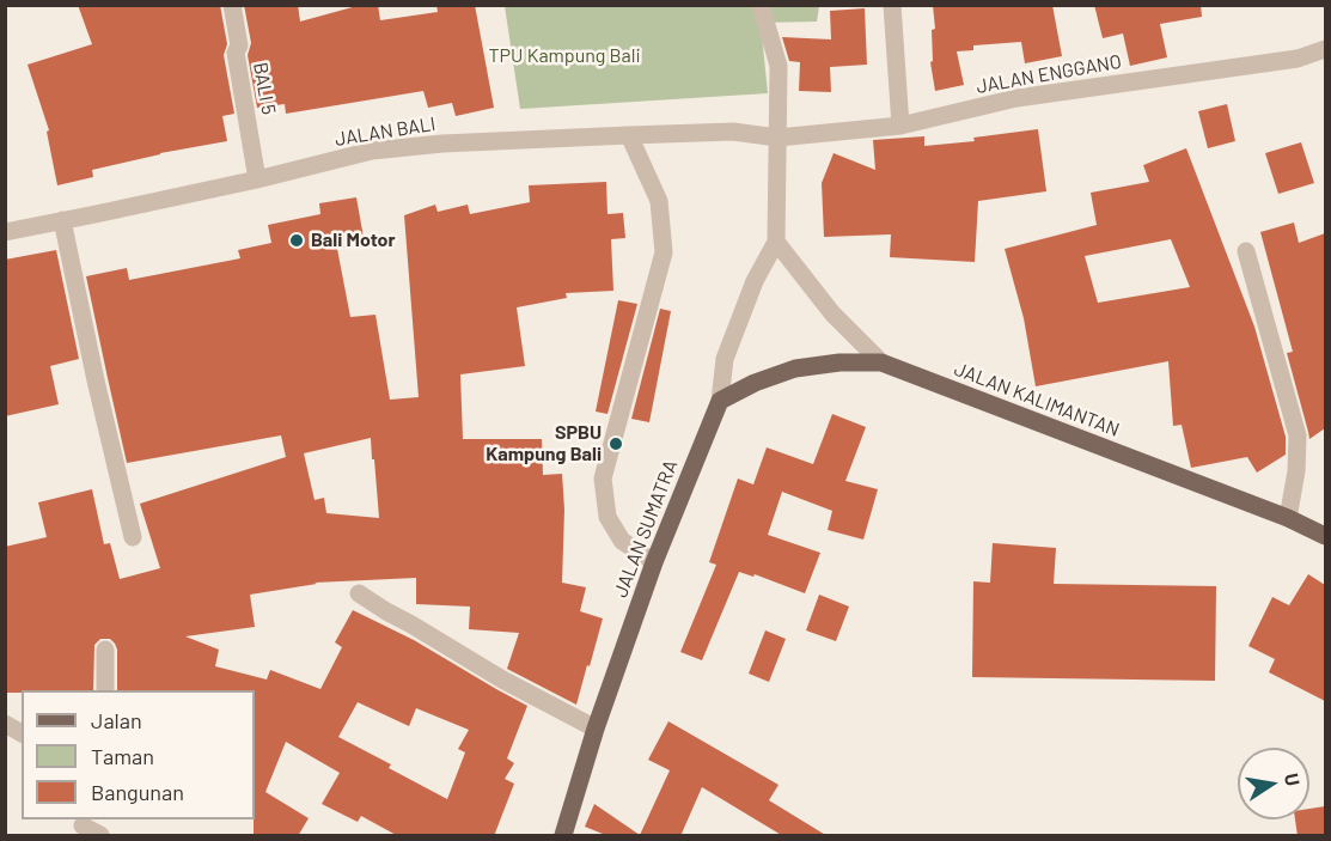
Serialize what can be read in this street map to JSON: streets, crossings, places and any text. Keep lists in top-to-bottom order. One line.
{"streets":{"main road":["JALAN KALIMANTAN","JALAN SUMATRA"],"street":["JALAN ENGGANO","BALI 5","JALAN BALI"]},"crossings":[["JALAN ENGGANO","JALAN BALI"],["BALI 5","JALAN BALI"],["JALAN KALIMANTAN","JALAN SUMATRA"]],"parks":["TPU Kampung Bali"],"places":["Bali Motor","SPBU Kampung Bali"],"legend":["Jalan","Taman","Bangunan"],"north":"right"}
